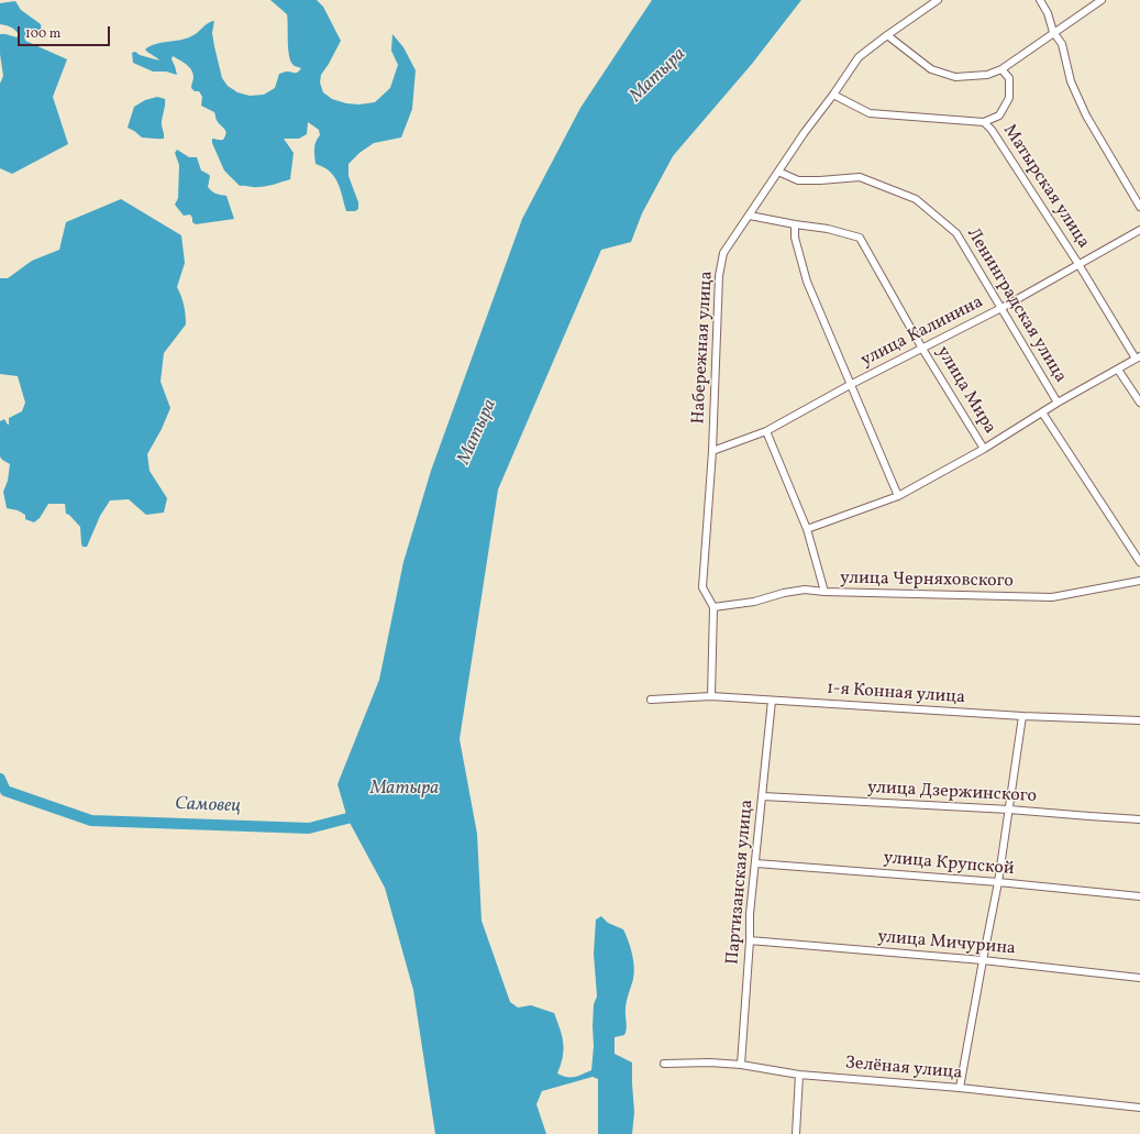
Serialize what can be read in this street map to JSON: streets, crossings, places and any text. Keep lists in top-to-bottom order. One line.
{"streets":{"street":["Матырская улица","Ленинградская улица","улица Калинина","Набережная улица","улица Мира","улица Черняховского","1-я Конная улица","улица Дзержинского","улица Крупской","Партизанская улица","улица Мичурина","Зелёная улица"]},"crossings":[["Матырская улица","улица Калинина"],["Матырская улица","Набережная улица"],["Ленинградская улица","улица Калинина"],["Ленинградская улица","Набережная улица"],["улица Калинина","Набережная улица"],["улица Калинина","улица Мира"],["Набережная улица","улица Мира"],["Набережная улица","улица Черняховского"],["1-я Конная улица","Партизанская улица"],["улица Дзержинского","Партизанская улица"],["улица Крупской","Партизанская улица"],["Партизанская улица","улица Мичурина"],["Партизанская улица","Зелёная улица"]],"water":["Матыра","Самовец"],"scale_bar":"100 m"}
